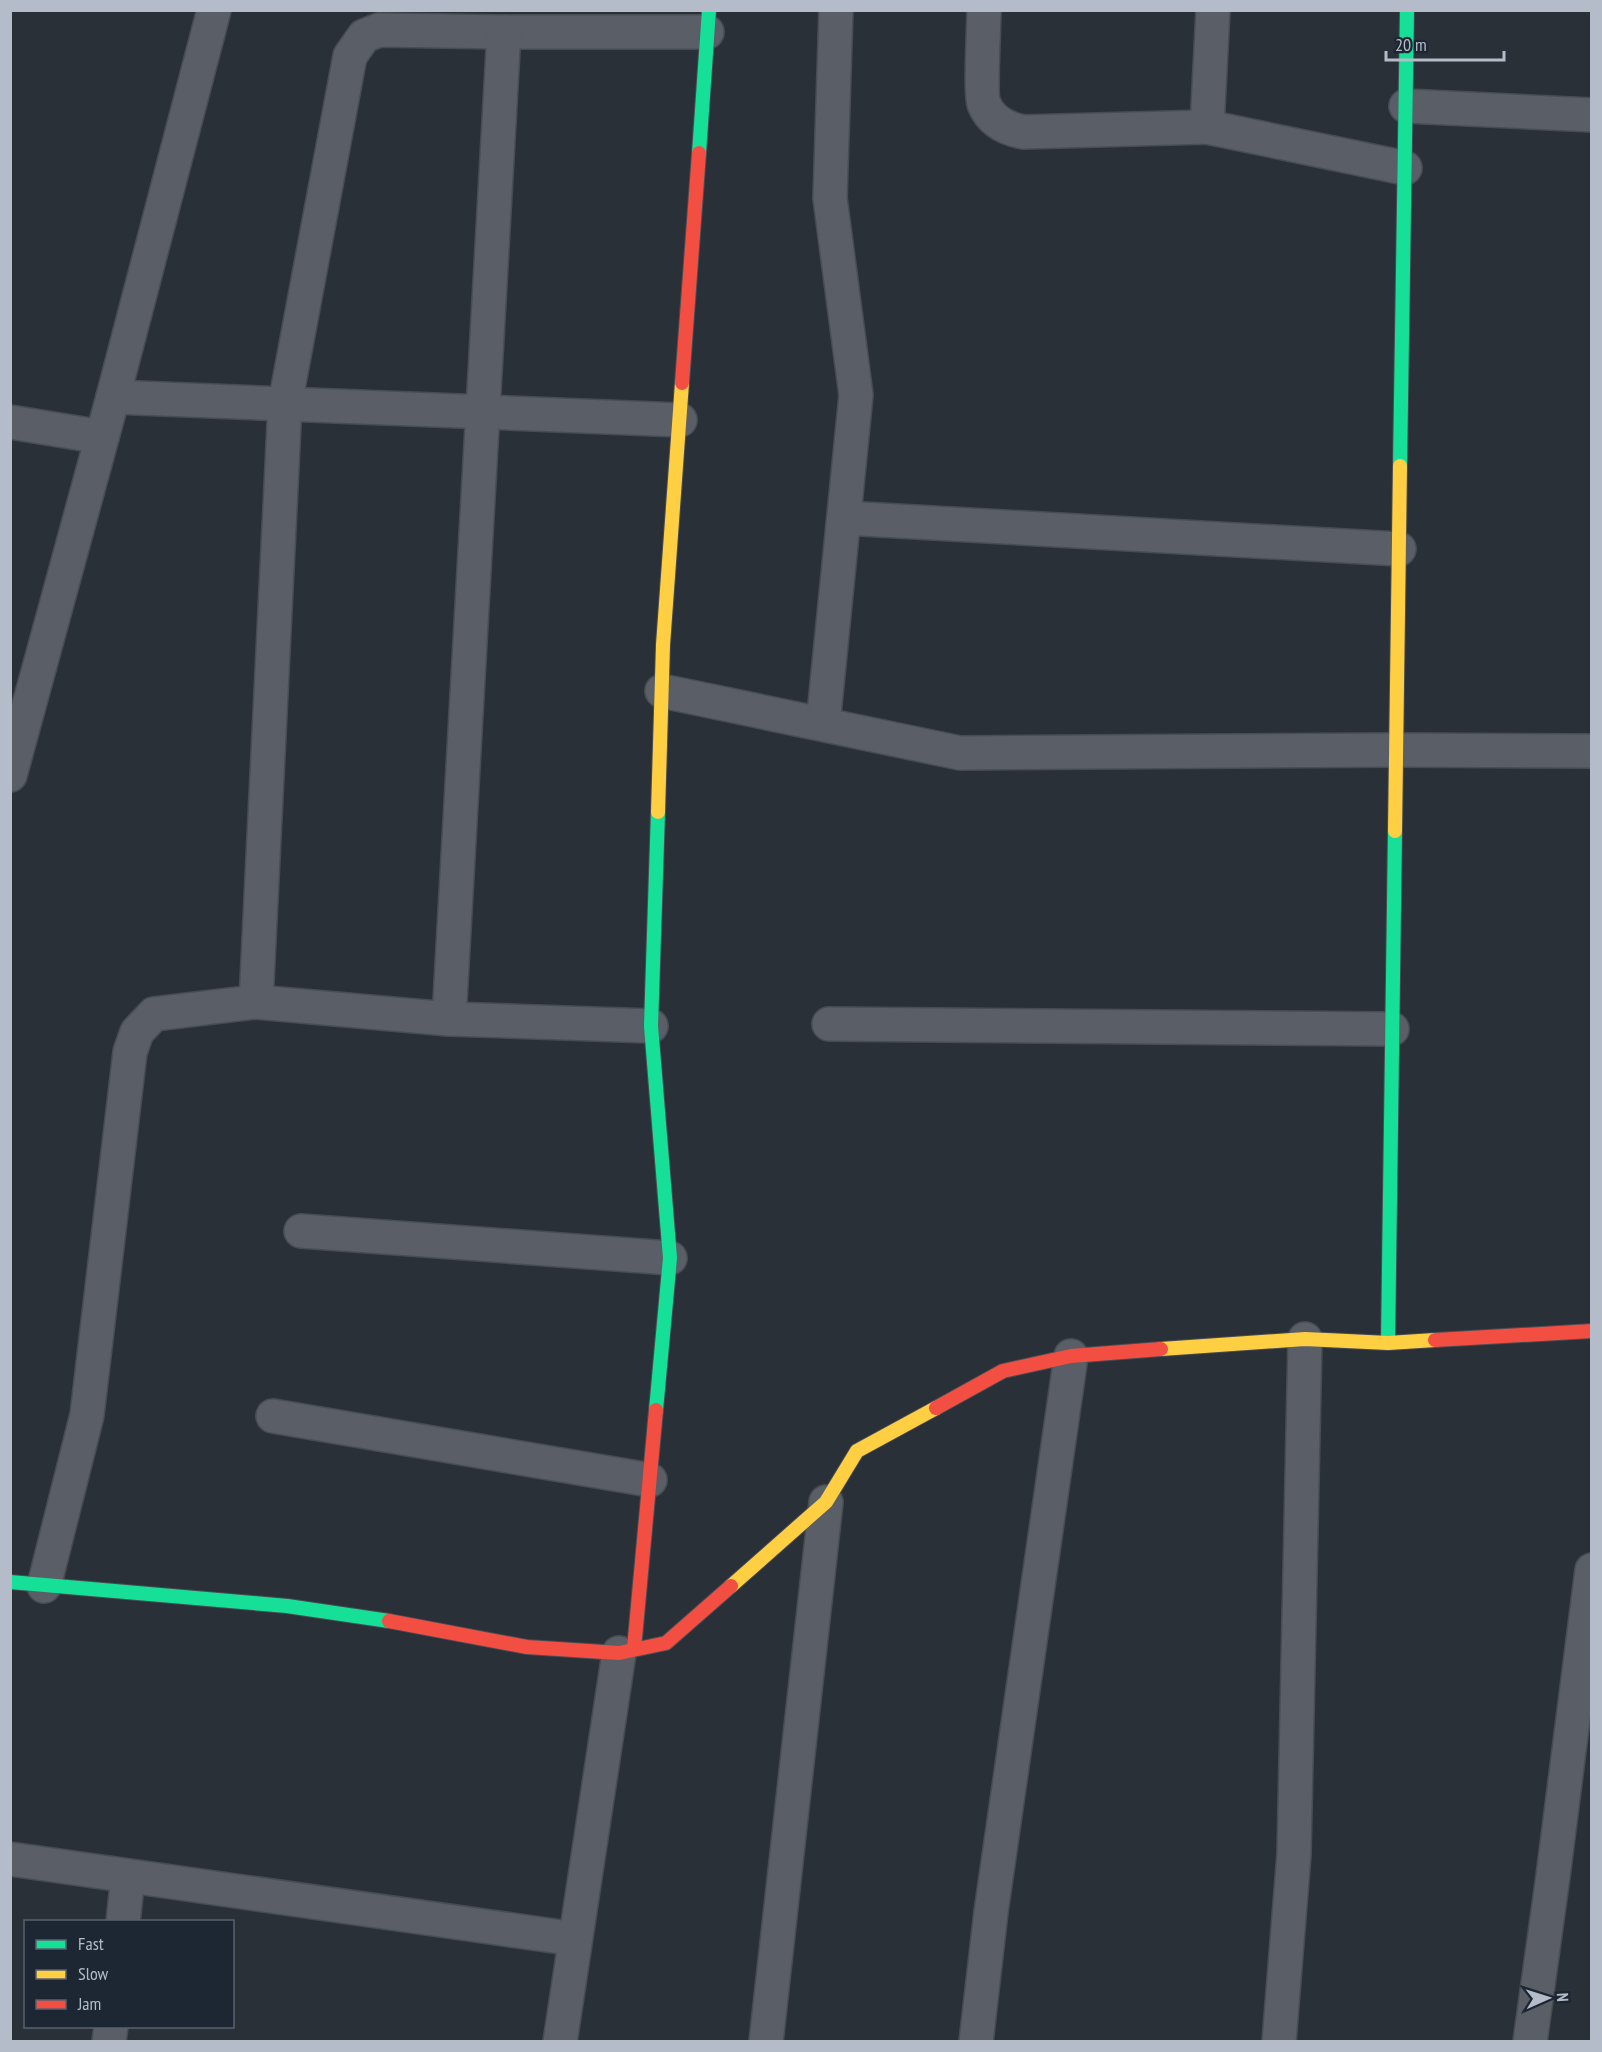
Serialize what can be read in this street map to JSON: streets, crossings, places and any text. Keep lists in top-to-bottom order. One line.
{"legend":["Fast","Slow","Jam"],"scale_bar":"20 m","north":"right"}
